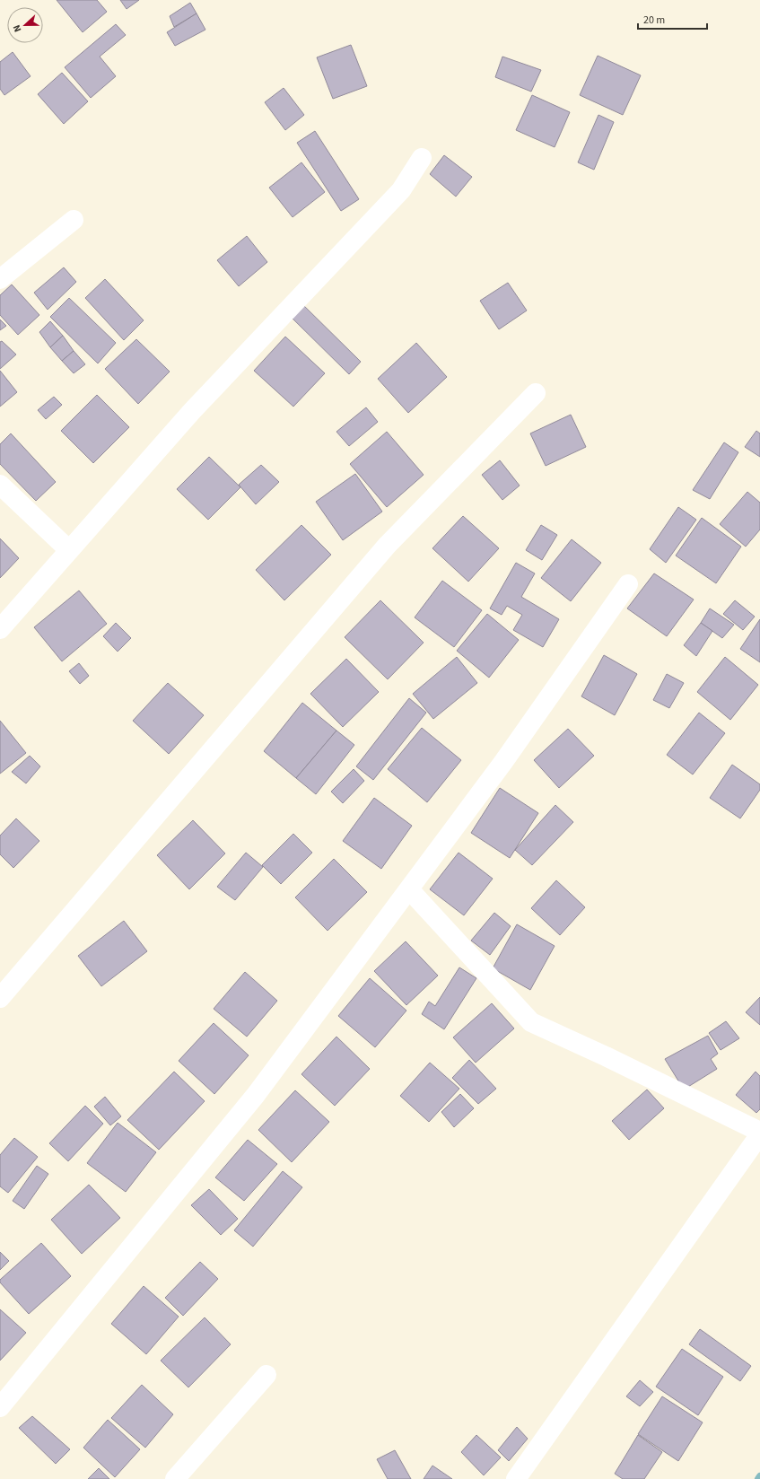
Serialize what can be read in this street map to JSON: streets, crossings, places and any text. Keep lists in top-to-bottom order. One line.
{"scale_bar":"20 m","north":"left"}
